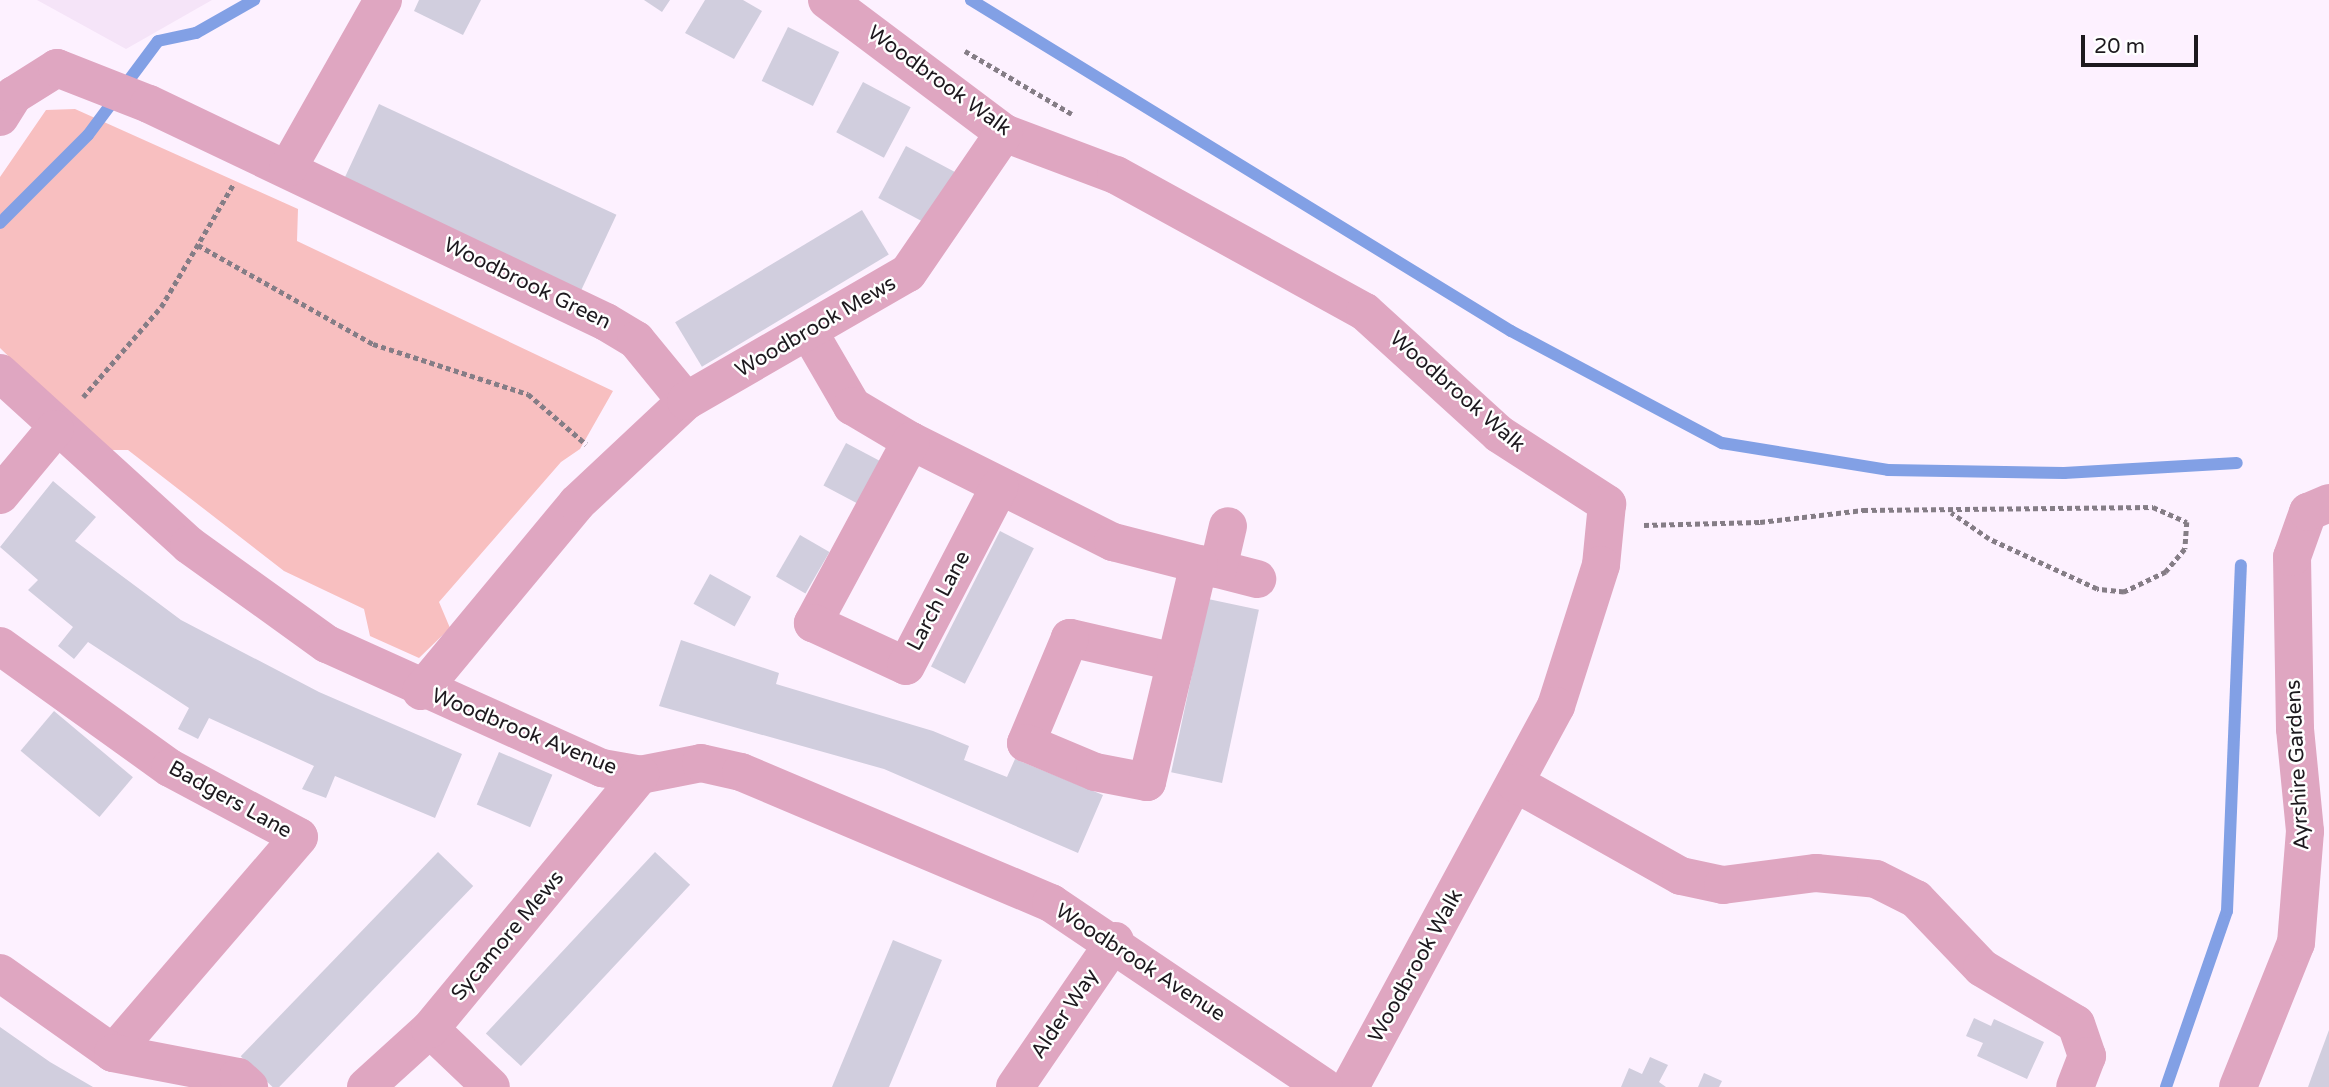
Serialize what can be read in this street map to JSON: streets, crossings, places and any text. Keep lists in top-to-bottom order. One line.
{"streets":{"street":["Woodbrook Walk","Woodbrook Green","Woodbrook Mews","Larch Lane","Woodbrook Avenue","Ayrshire Gardens","Badgers Lane","Sycamore Mews","Alder Way"]},"crossings":[["Woodbrook Walk","Woodbrook Mews"],["Woodbrook Green","Woodbrook Mews"],["Woodbrook Avenue","Sycamore Mews"],["Woodbrook Avenue","Alder Way"]],"scale_bar":"20 m"}
